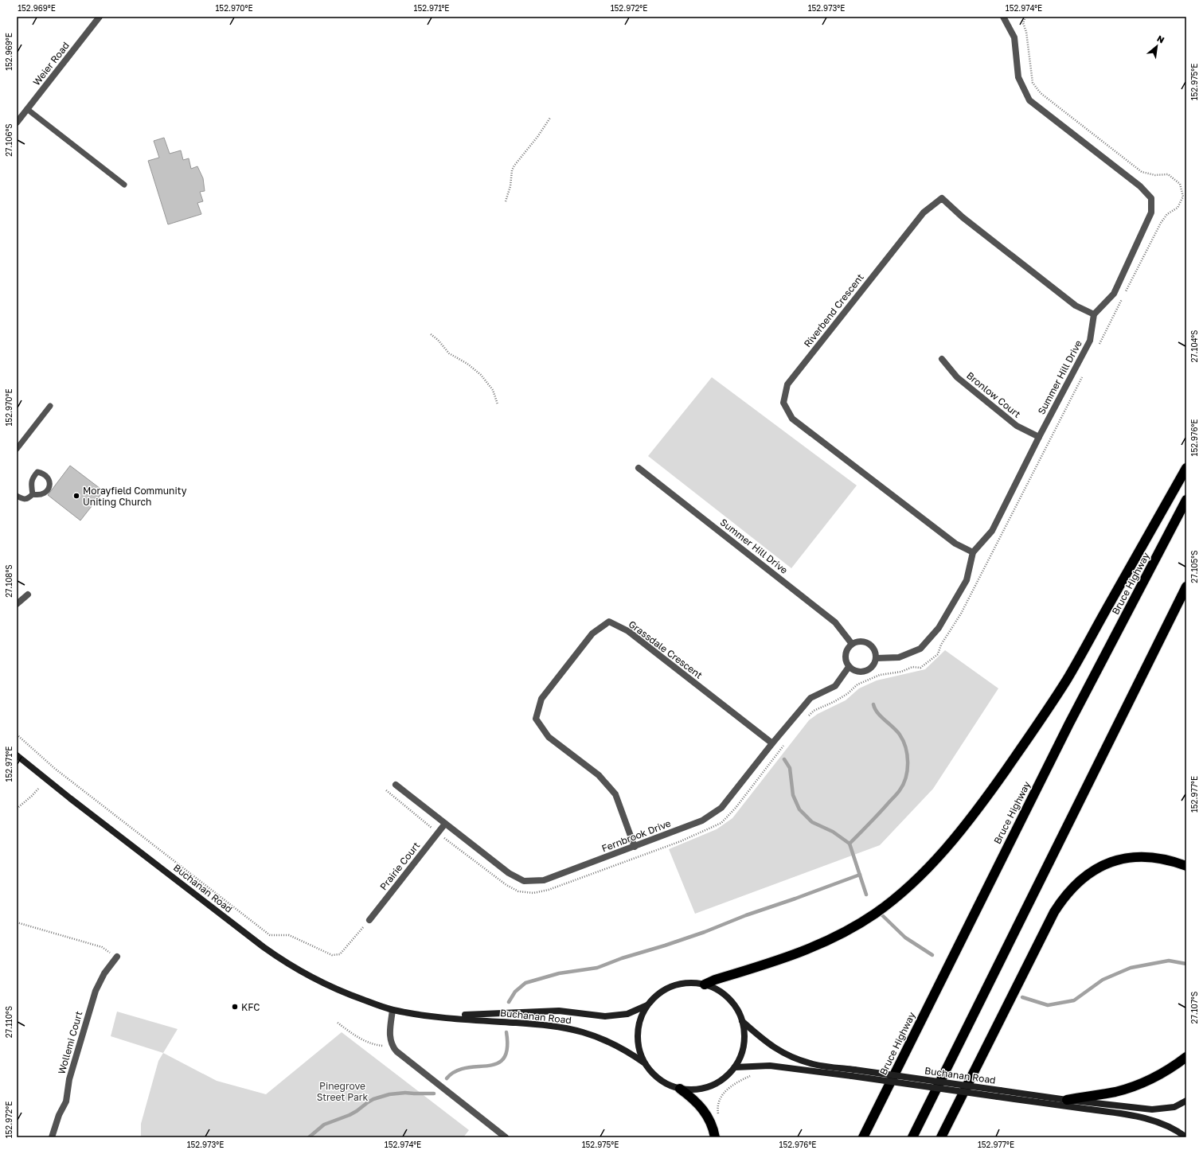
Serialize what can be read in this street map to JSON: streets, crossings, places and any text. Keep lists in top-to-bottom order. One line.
{"streets":{"highway":["Bruce Highway"],"main road":["Buchanan Road"],"street":["Weier Road","Riverbend Crescent","Summer Hill Drive","Bronlow Court","Grassdale Crescent","Fernbrook Drive","Prairie Court","Wollemi Court"]},"crossings":[["Riverbend Crescent","Summer Hill Drive"],["Summer Hill Drive","Bronlow Court"],["Summer Hill Drive","Fernbrook Drive"],["Grassdale Crescent","Fernbrook Drive"],["Fernbrook Drive","Prairie Court"]],"parks":["Pinegrove Street Park"],"places":["Morayfield Community Uniting Church","KFC"],"north":"top right","coordinates":["152.969°E","152.970°E","152.971°E","152.972°E","152.973°E","152.974°E","152.975°E","27.106°S","27.104°S","152.976°E","27.105°S","27.108°S","152.977°E","27.107°S","27.110°S"]}
